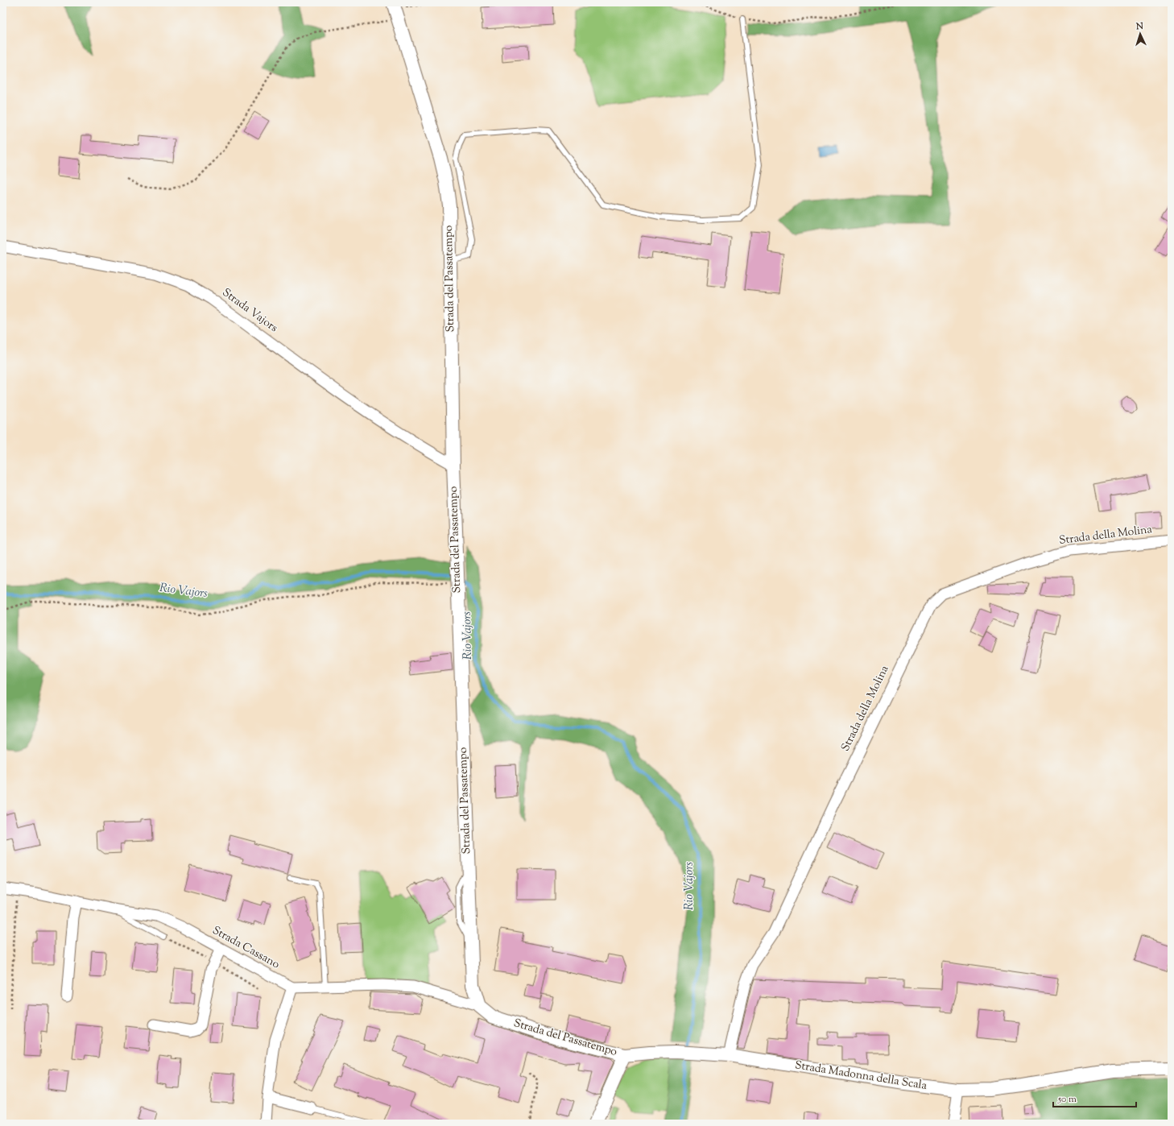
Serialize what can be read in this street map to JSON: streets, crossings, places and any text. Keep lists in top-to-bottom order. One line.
{"streets":{"street":["Strada del Passatempo","Strada Vajors","Strada della Molina","Strada Cassano","Strada Madonna della Scala"]},"crossings":[["Strada del Passatempo","Strada Vajors"],["Strada del Passatempo","Strada Cassano"],["Strada del Passatempo","Strada Madonna della Scala"],["Strada della Molina","Strada Madonna della Scala"]],"water":["Rio Vajors"],"scale_bar":"50 m","north":"top"}
